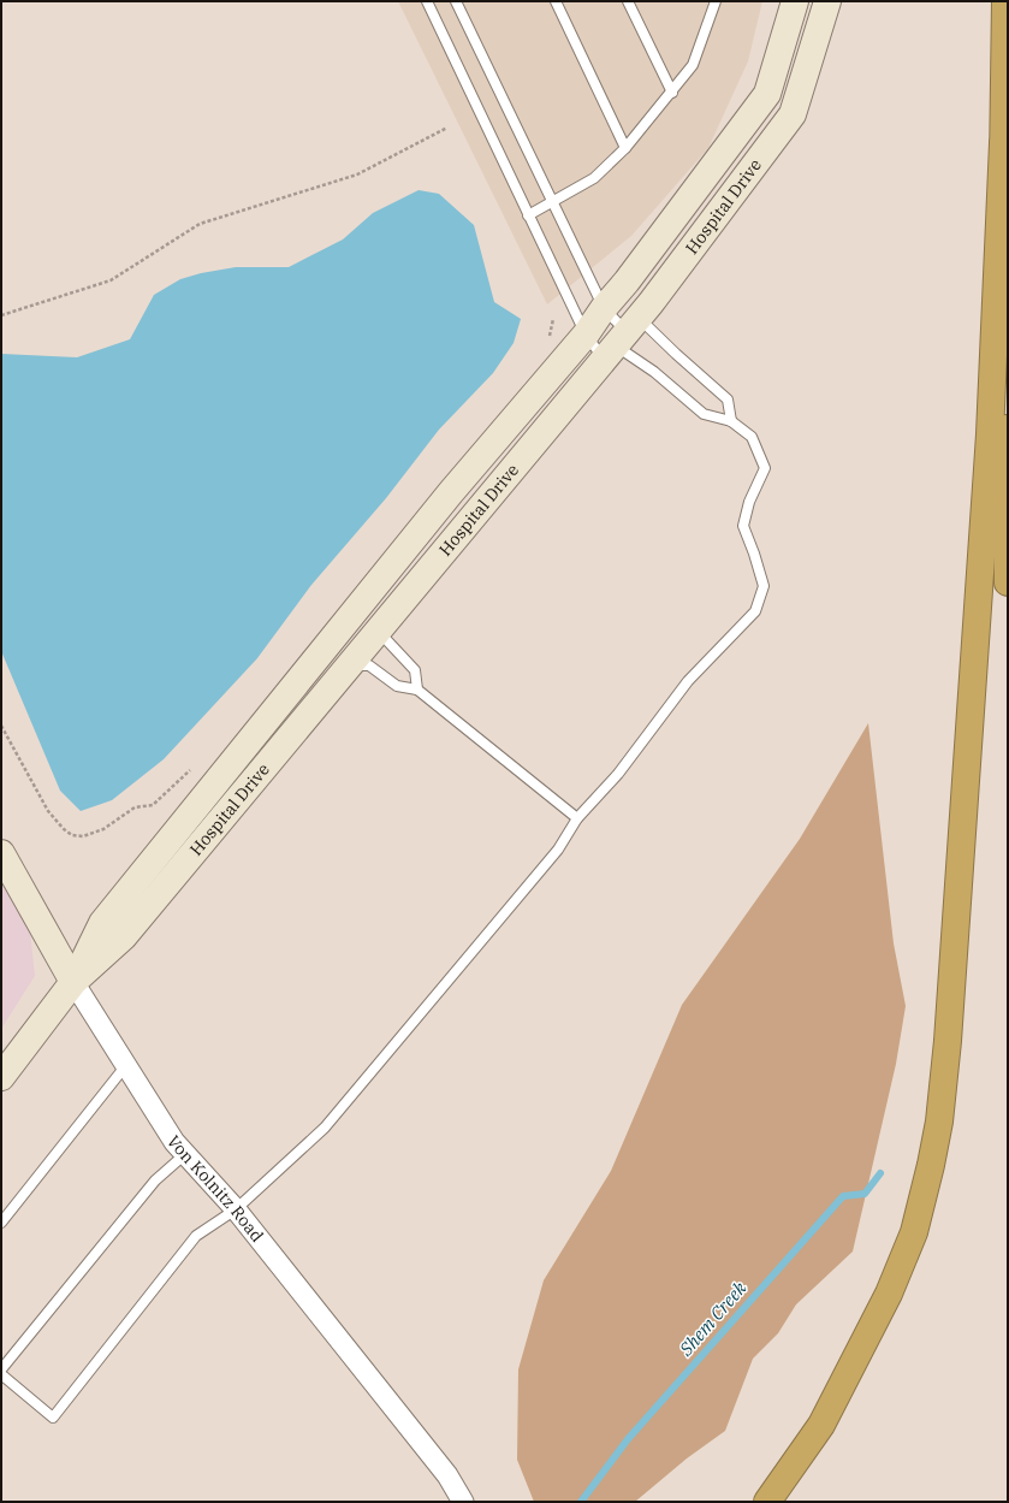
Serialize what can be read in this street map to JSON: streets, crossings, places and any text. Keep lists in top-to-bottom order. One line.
{"streets":{"street":["Hospital Drive","Von Kolnitz Road"]},"crossings":[["Hospital Drive","Von Kolnitz Road"]],"water":["Shem Creek"]}
